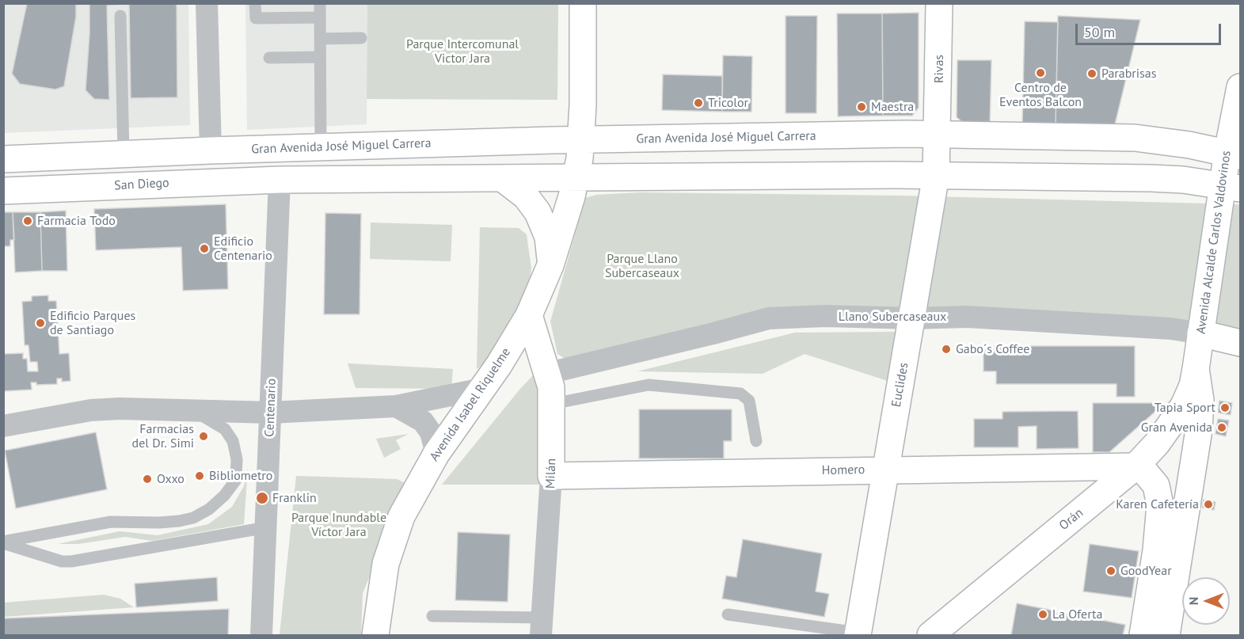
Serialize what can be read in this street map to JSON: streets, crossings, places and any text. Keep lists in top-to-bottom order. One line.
{"streets":{"main road":["Rivas","Gran Avenida José Miguel Carrera","San Diego","Avenida Alcalde Carlos Valdovinos","Llano Subercaseaux","Euclides","Avenida Isabel Riquelme","Homero","Milán","Orán"],"street":["Centenario"]},"crossings":[["Rivas","Gran Avenida José Miguel Carrera"],["Rivas","Euclides"],["Gran Avenida José Miguel Carrera","Avenida Alcalde Carlos Valdovinos"],["Gran Avenida José Miguel Carrera","Euclides"],["Gran Avenida José Miguel Carrera","Avenida Isabel Riquelme"],["San Diego","Centenario"],["Avenida Alcalde Carlos Valdovinos","Llano Subercaseaux"],["Avenida Alcalde Carlos Valdovinos","Orán"],["Llano Subercaseaux","Euclides"],["Llano Subercaseaux","Milán"],["Euclides","Homero"],["Avenida Isabel Riquelme","Milán"],["Homero","Milán"],["Homero","Orán"]],"parks":["Parque Intercomunal Victor Jara","Parque Llano Subercaseaux","Parque Inundable Víctor Jara"],"places":["Centro de Eventos Balcon","Parabrisas","Tricolor","Maestra","Farmacia Todo","Edificio Centenario","Edificio Parques de Santiago","Gabo´s Coffee","Tapia Sport","Gran Avenida","Farmacias del Dr. Simi","Bibliometro","Oxxo","Franklin","Karen Cafetería","GoodYear","La Oferta"],"scale_bar":"50 m","north":"left"}
